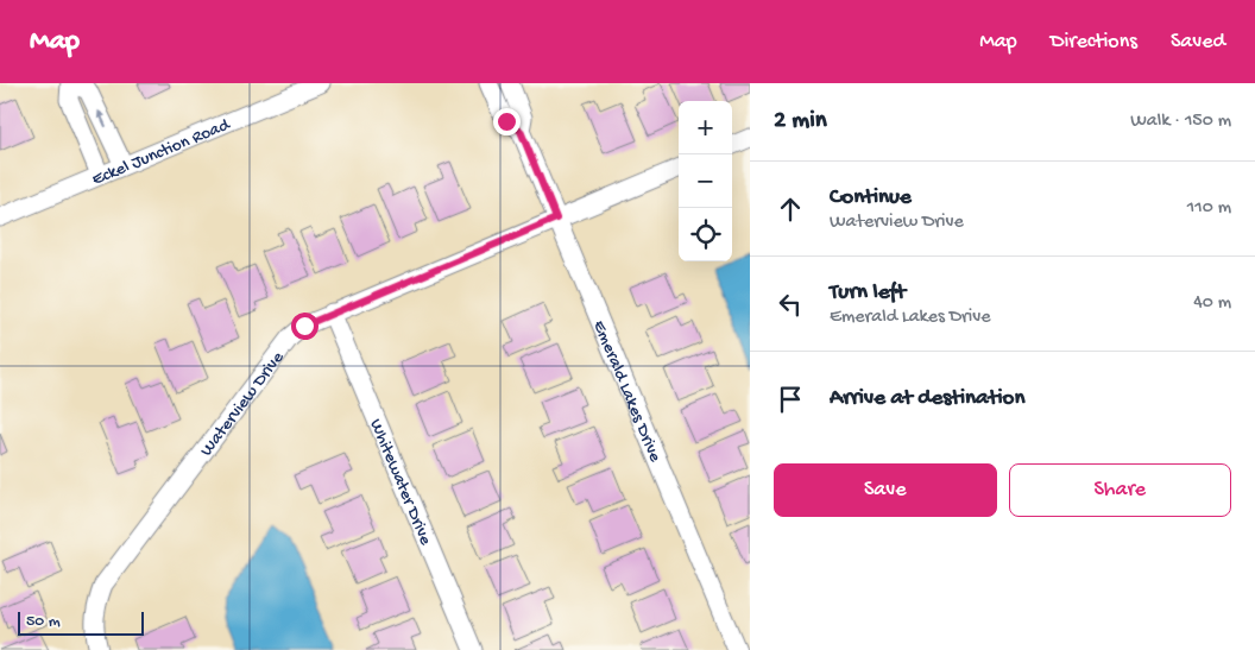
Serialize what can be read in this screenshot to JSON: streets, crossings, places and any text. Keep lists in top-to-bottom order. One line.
{"streets":{"street":["Eckel Junction Road","Emerald Lakes Drive","Waterview Drive","Whitewater Drive"]},"crossings":[["Emerald Lakes Drive","Waterview Drive"],["Waterview Drive","Whitewater Drive"]],"scale_bar":"50 m","page":{"header":"Map","nav":["Map","Directions","Saved"],"heading":["2 min","Walk · 150 m"],"map_buttons":["+","−"],"list":[["Continue","Waterview Drive","110 m"],["Turn left","Emerald Lakes Drive","40 m"],"Arrive at destination"],"buttons":["Save","Share"],"scale":"50 m"}}
